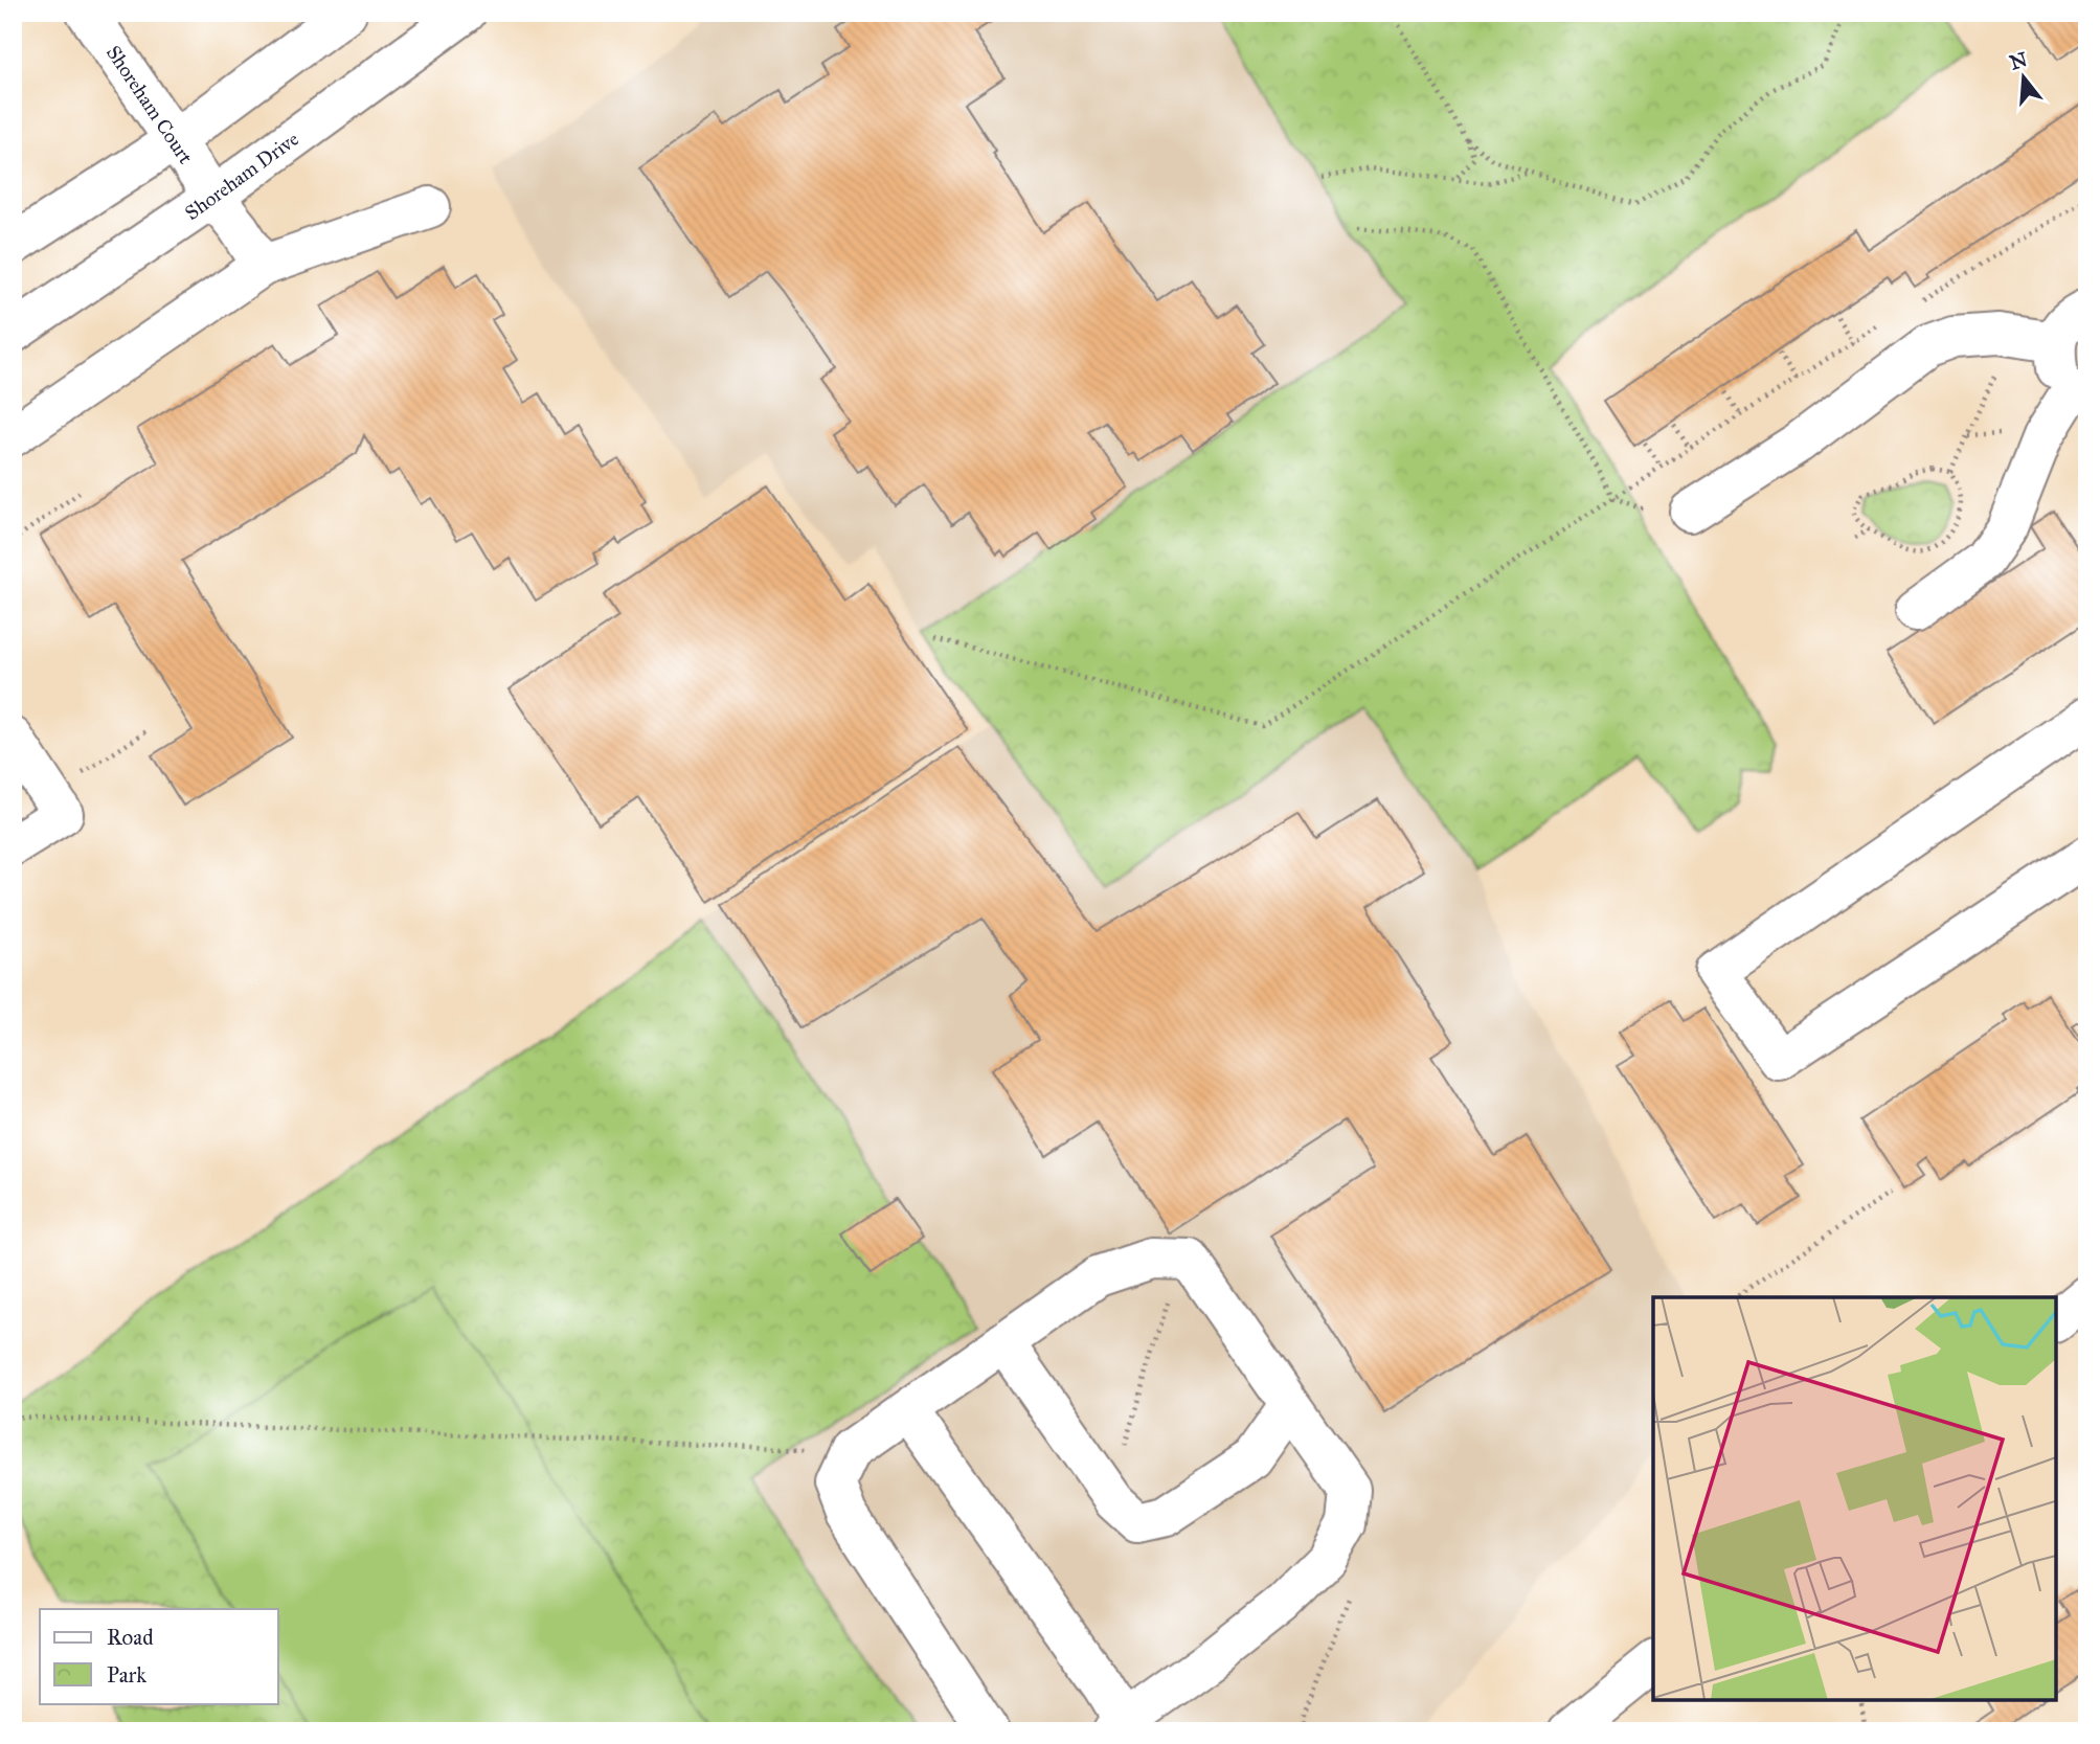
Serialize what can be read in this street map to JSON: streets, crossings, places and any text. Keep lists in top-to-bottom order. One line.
{"streets":{"street":["Shoreham Court","Shoreham Drive"]},"crossings":[["Shoreham Court","Shoreham Drive"]],"legend":["Road","Park"],"north":"top"}
